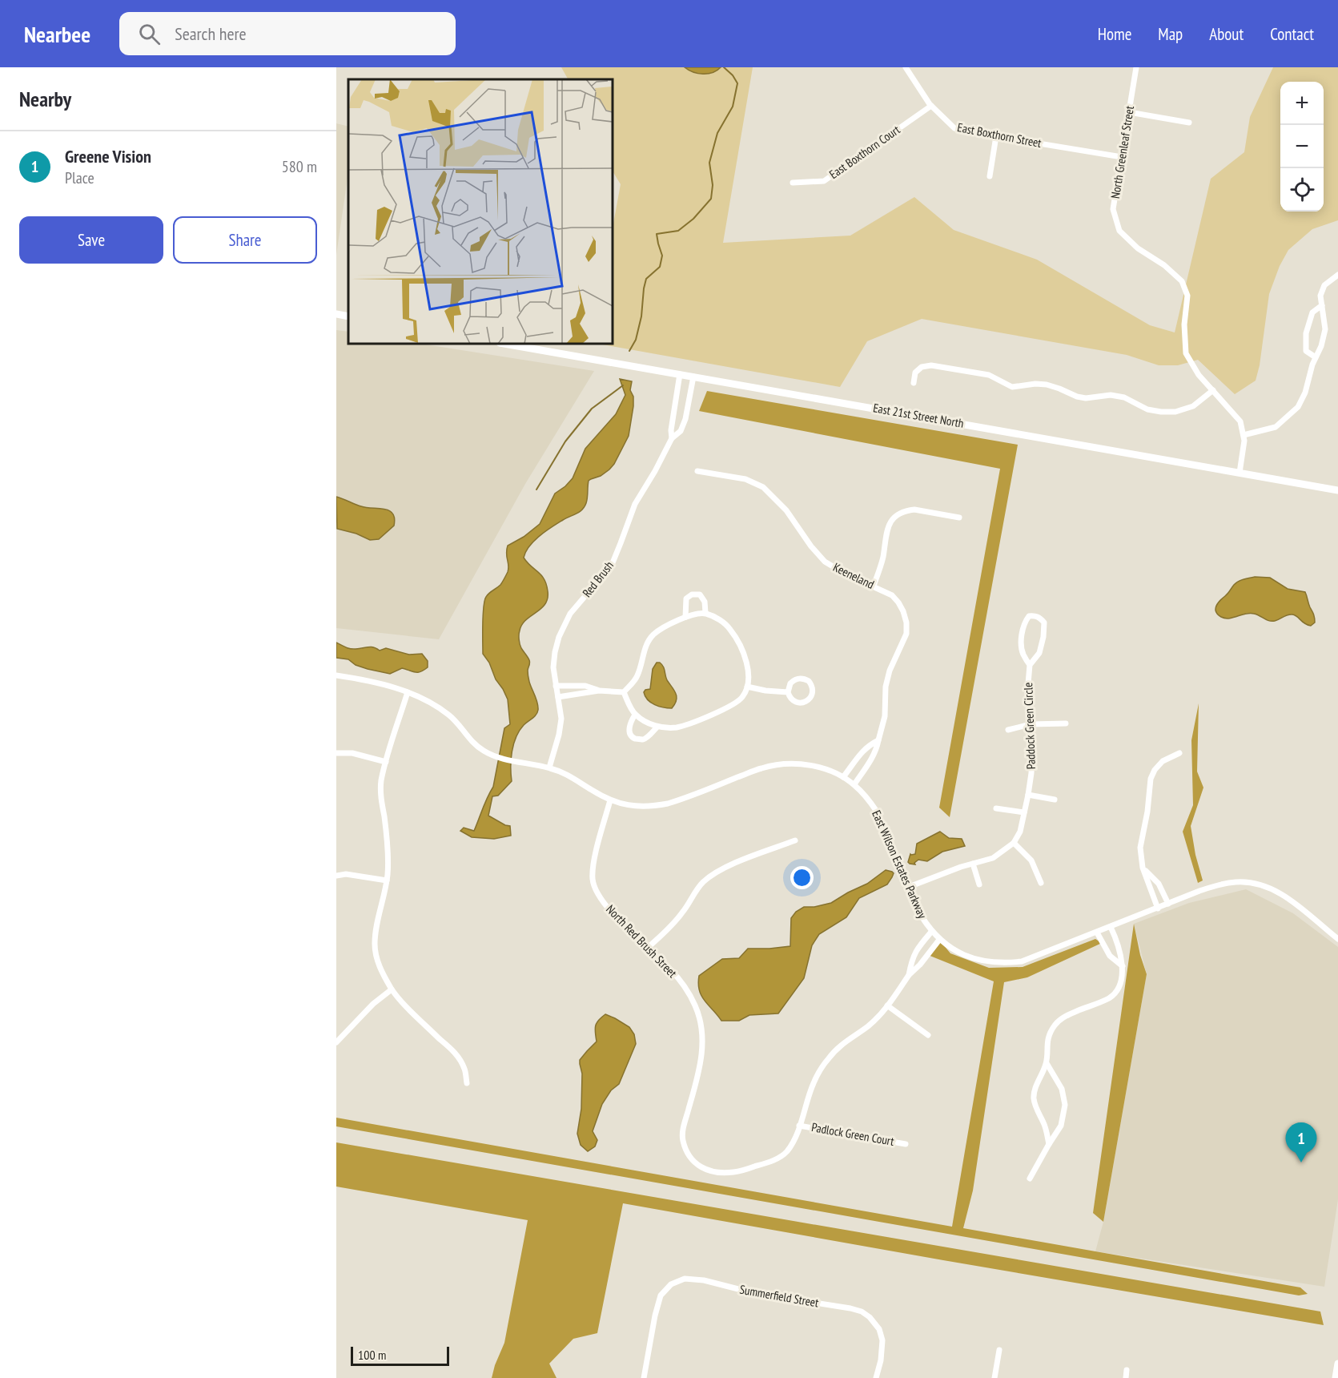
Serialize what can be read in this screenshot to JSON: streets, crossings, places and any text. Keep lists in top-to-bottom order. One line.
{"streets":{"main road":["East 21st Street North"],"street":["East Boxthorn Street","East Boxthorn Court","North Greenleaf Street","Keeneland","Red Brush","Paddock Green Circle","East Wilson Estates Parkway","North Red Brush Street","Padlock Green Court","Summerfield Street"]},"crossings":[["East Boxthorn Street","East Boxthorn Court"],["East Boxthorn Street","North Greenleaf Street"],["North Greenleaf Street","East 21st Street North"],["East 21st Street North","Red Brush"],["Keeneland","East Wilson Estates Parkway"],["East Wilson Estates Parkway","North Red Brush Street"],["North Red Brush Street","Padlock Green Court"]],"scale_bar":"100 m","page":{"header":"Nearbee","search":"Search here","nav":["Home","Map","About","Contact"],"heading":"Nearby","map_buttons":["+","−"],"list":[{"mark":"1","name":"Greene Vision","note":"Place","value":"580 m"}],"buttons":["Save","Share"],"pins":"1","scale":"100 m"}}
